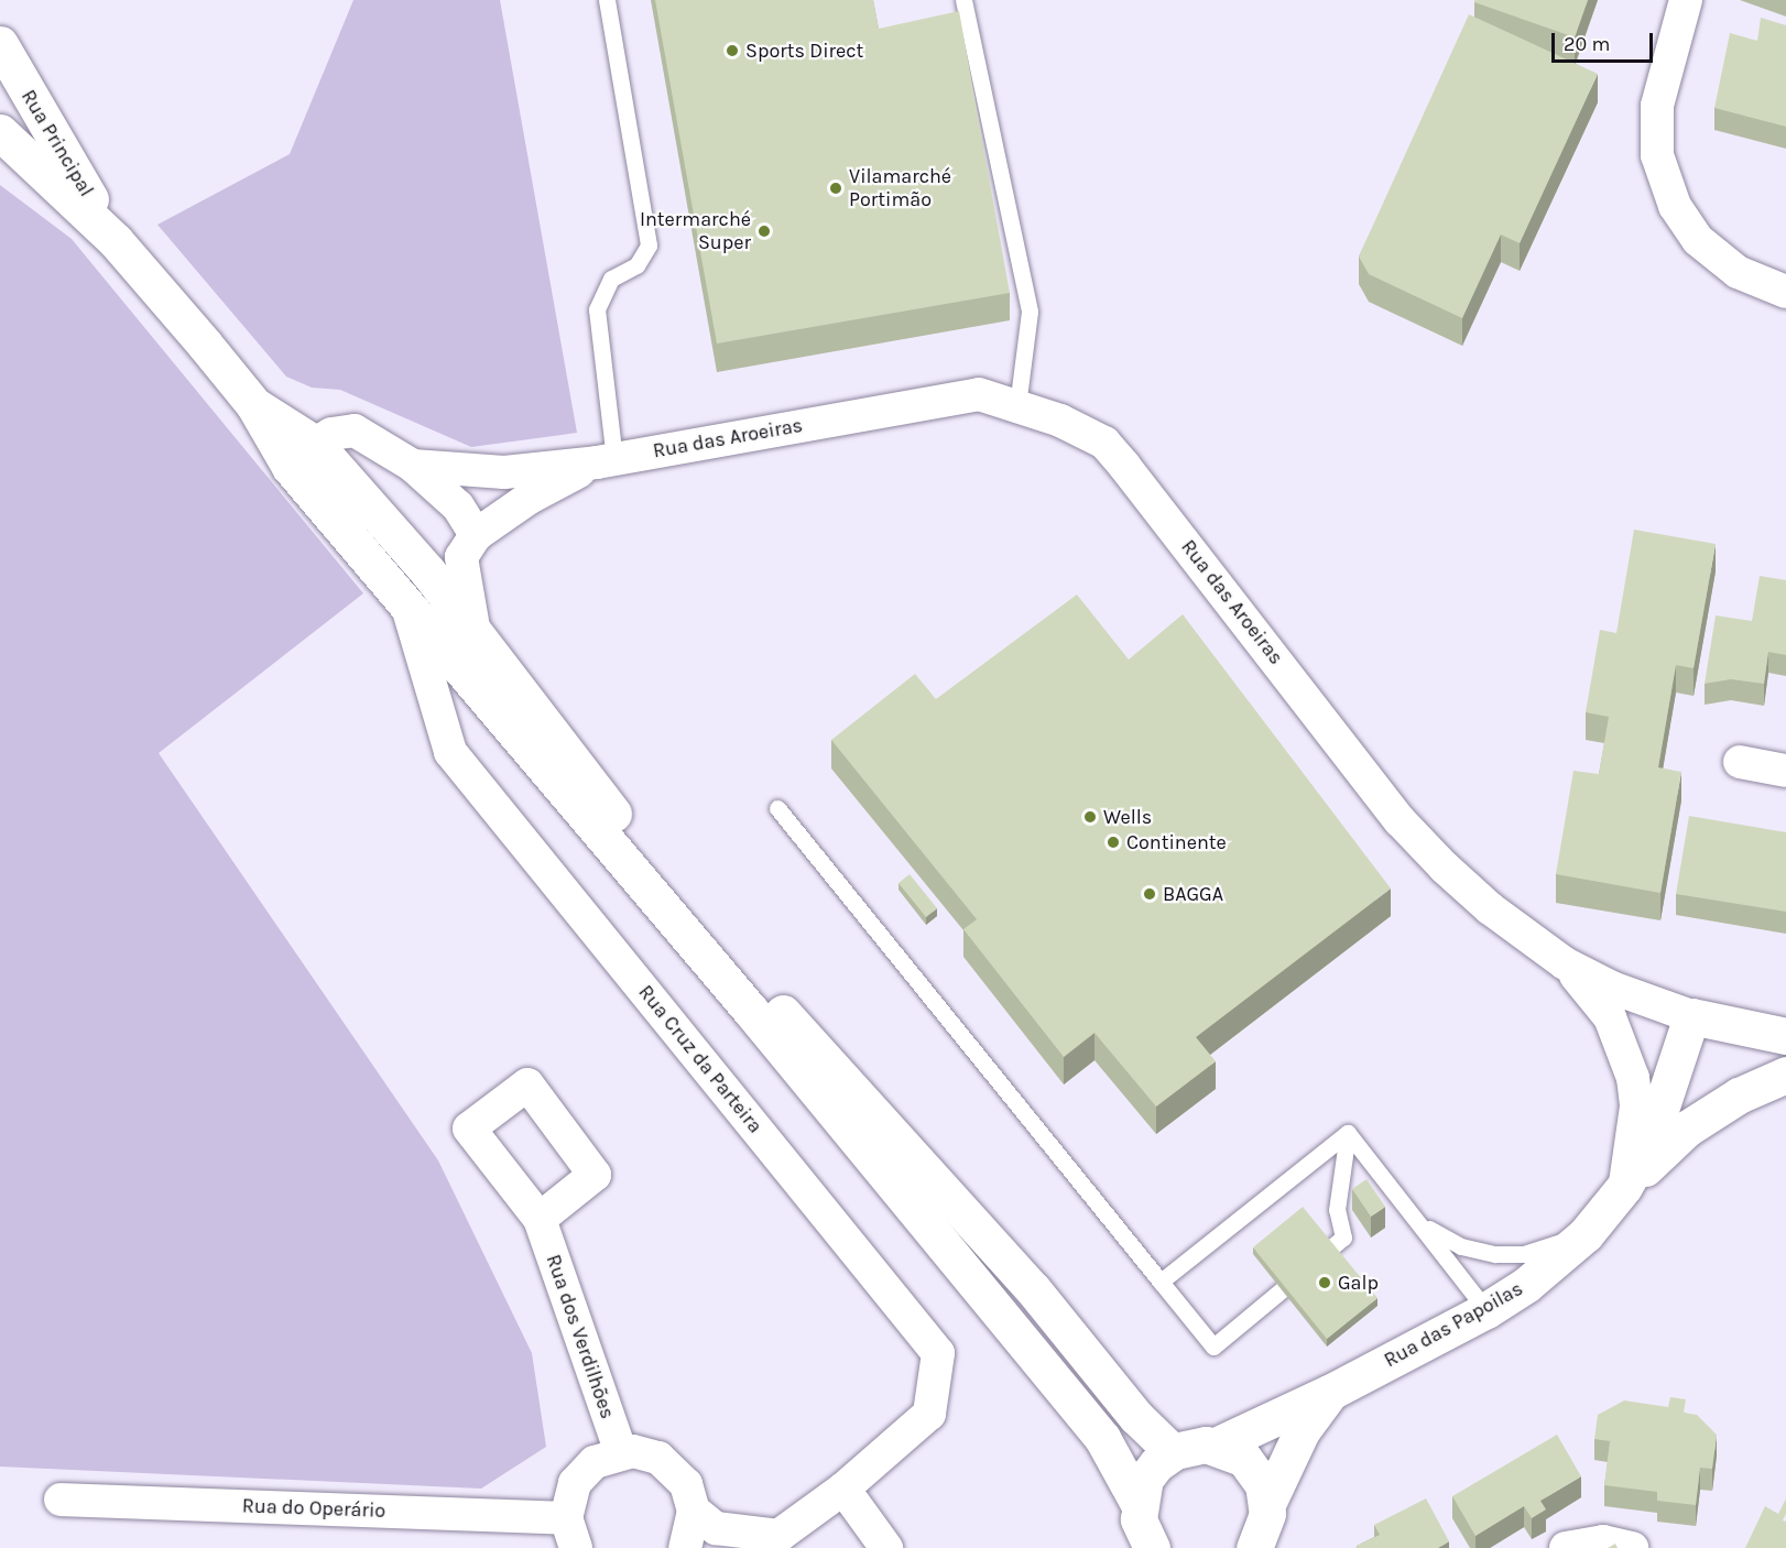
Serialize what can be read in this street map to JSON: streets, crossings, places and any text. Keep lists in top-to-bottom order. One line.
{"streets":{"main road":["Rua Principal","Rua das Aroeiras","Rua das Papoilas"],"street":["Rua Cruz da Parteira","Rua dos Verdilhões","Rua do Operário"]},"crossings":[["Rua das Aroeiras","Rua das Papoilas"]],"places":["Sports Direct","Vilamarché Portimão","Intermarché Super","Wells","Continente","BAGGA","Galp"],"scale_bar":"20 m"}
